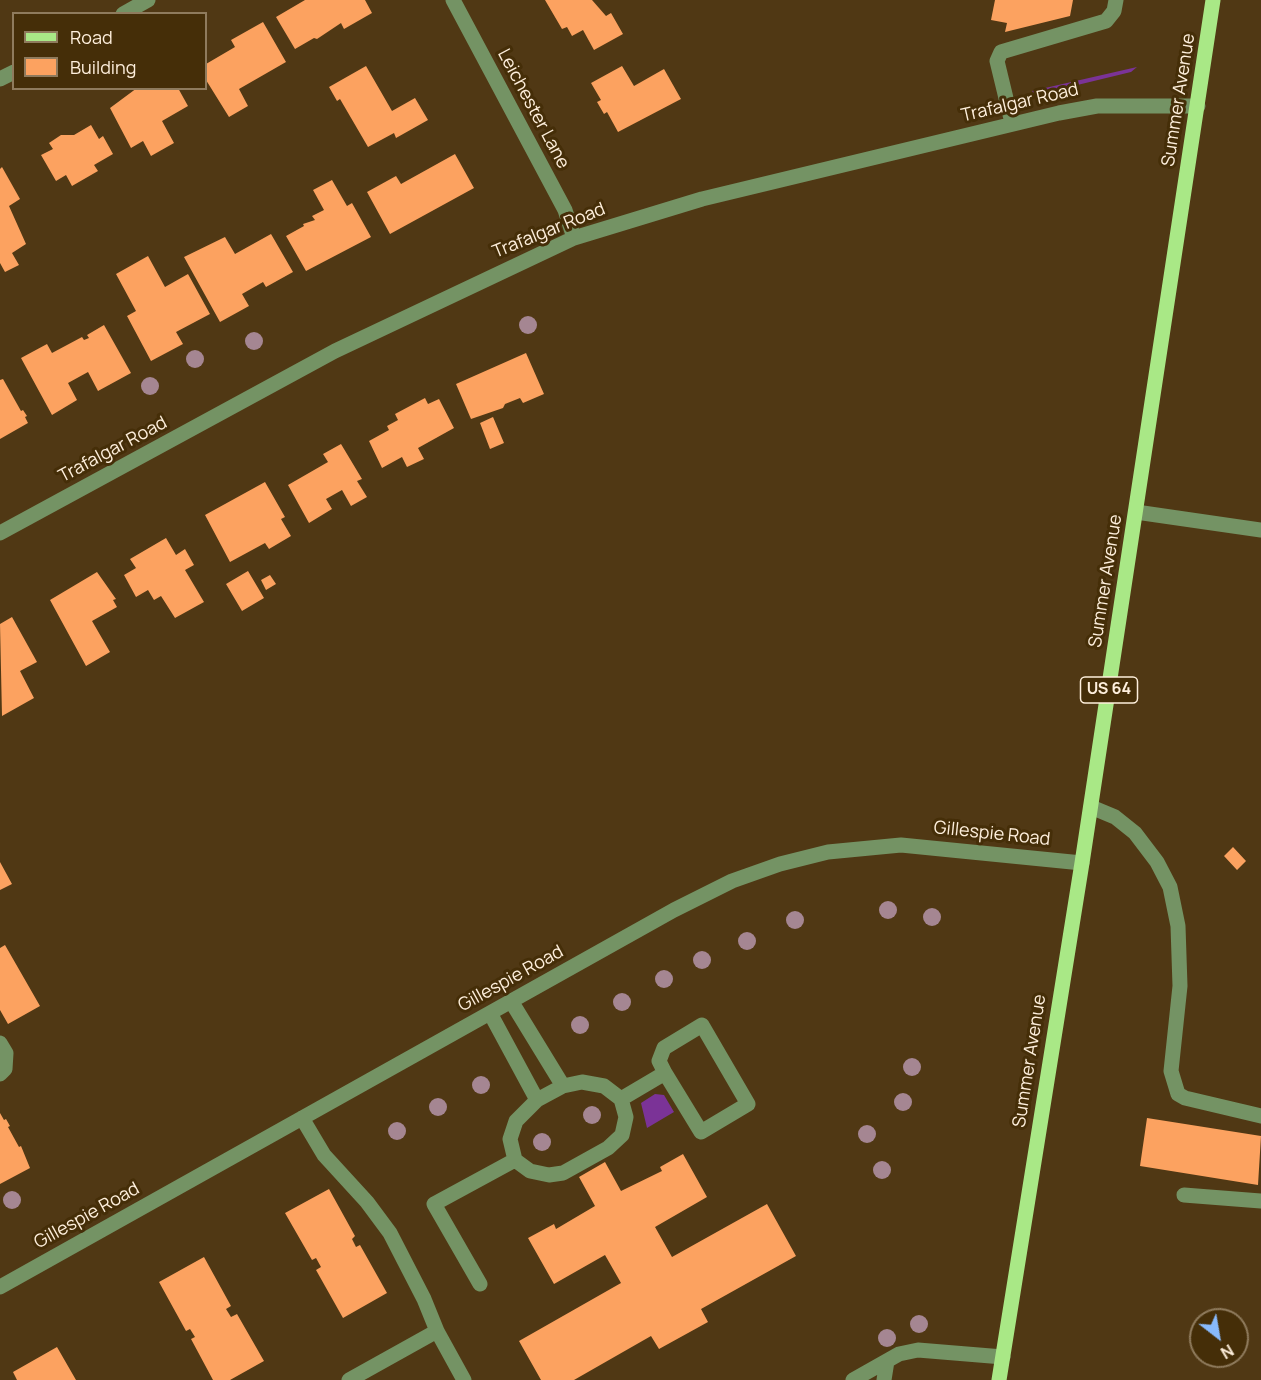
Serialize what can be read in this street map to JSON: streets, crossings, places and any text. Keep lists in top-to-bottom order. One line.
{"streets":{"main road":["Summer Avenue","US 64"],"street":["Trafalgar Road","Leichester Lane","Gillespie Road"]},"crossings":[["Summer Avenue","Trafalgar Road"],["Summer Avenue","Gillespie Road"],["Trafalgar Road","Leichester Lane"]],"legend":["Road","Building"],"north":"bottom right"}
